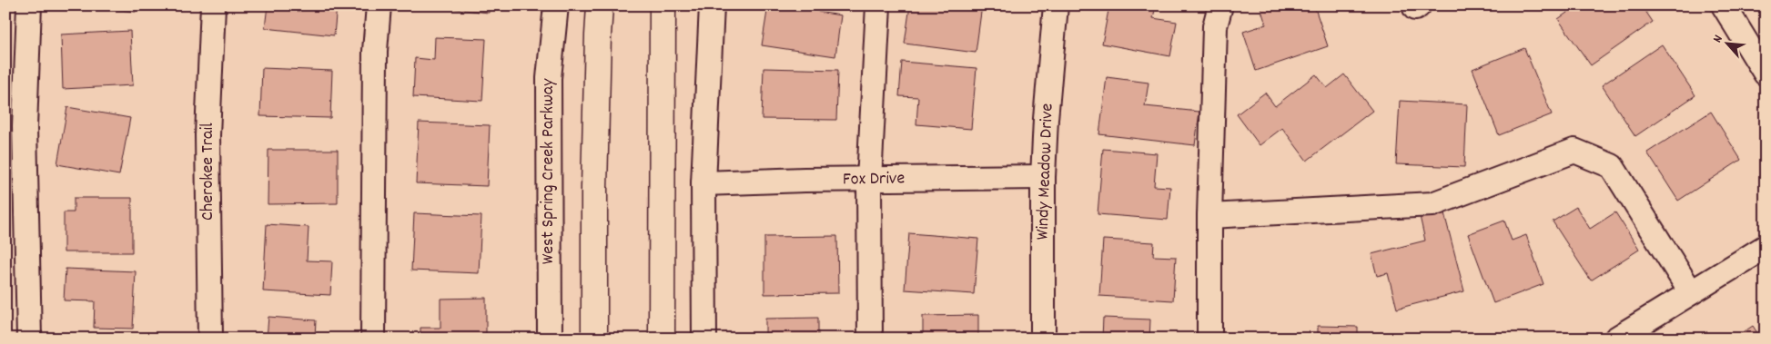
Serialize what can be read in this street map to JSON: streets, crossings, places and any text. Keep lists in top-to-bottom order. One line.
{"streets":{"street":["Cherokee Trail","West Spring Creek Parkway","Windy Meadow Drive","Fox Drive"]},"crossings":[["Windy Meadow Drive","Fox Drive"]],"north":"top left"}
